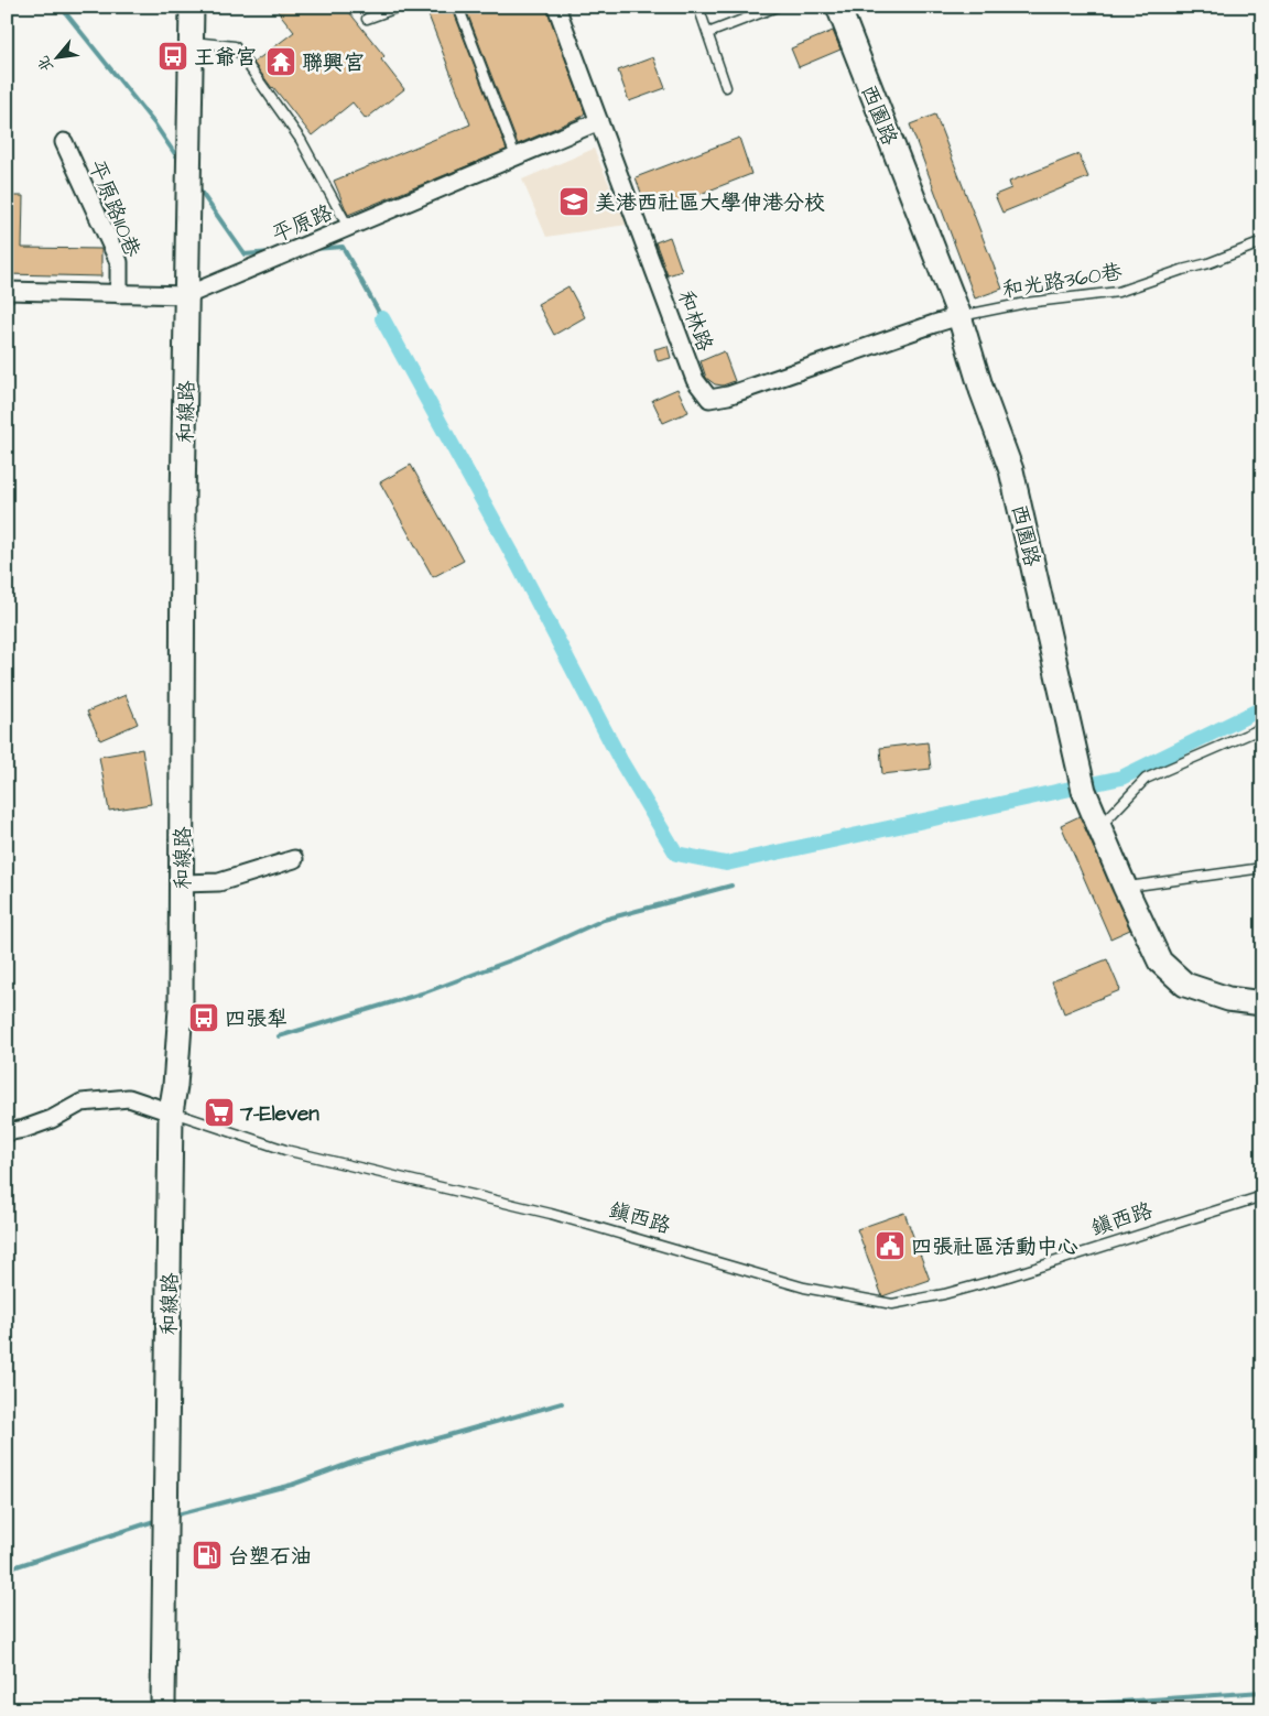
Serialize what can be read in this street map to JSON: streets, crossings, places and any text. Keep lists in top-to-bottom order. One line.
{"streets":{"main road":["西園路","和線路"],"street":["平原路110巷","平原路","和林路","鎮西路"],"lane":["和光路360巷"]},"crossings":[["西園路","和光路360巷"],["西園路","和林路"],["平原路110巷","平原路"],["平原路","和林路"],["平原路","和線路"],["和光路360巷","和林路"],["和線路","鎮西路"]],"places":{"bus stop":["王爺宮","四張犁"],"temple":["聯興宮"],"school or university":["美港西社區大學伸港分校"],"supermarket":["7-Eleven"],"public building":["四張社區活動中心"],"fuel station":["台塑石油"]},"north":"bottom left"}
